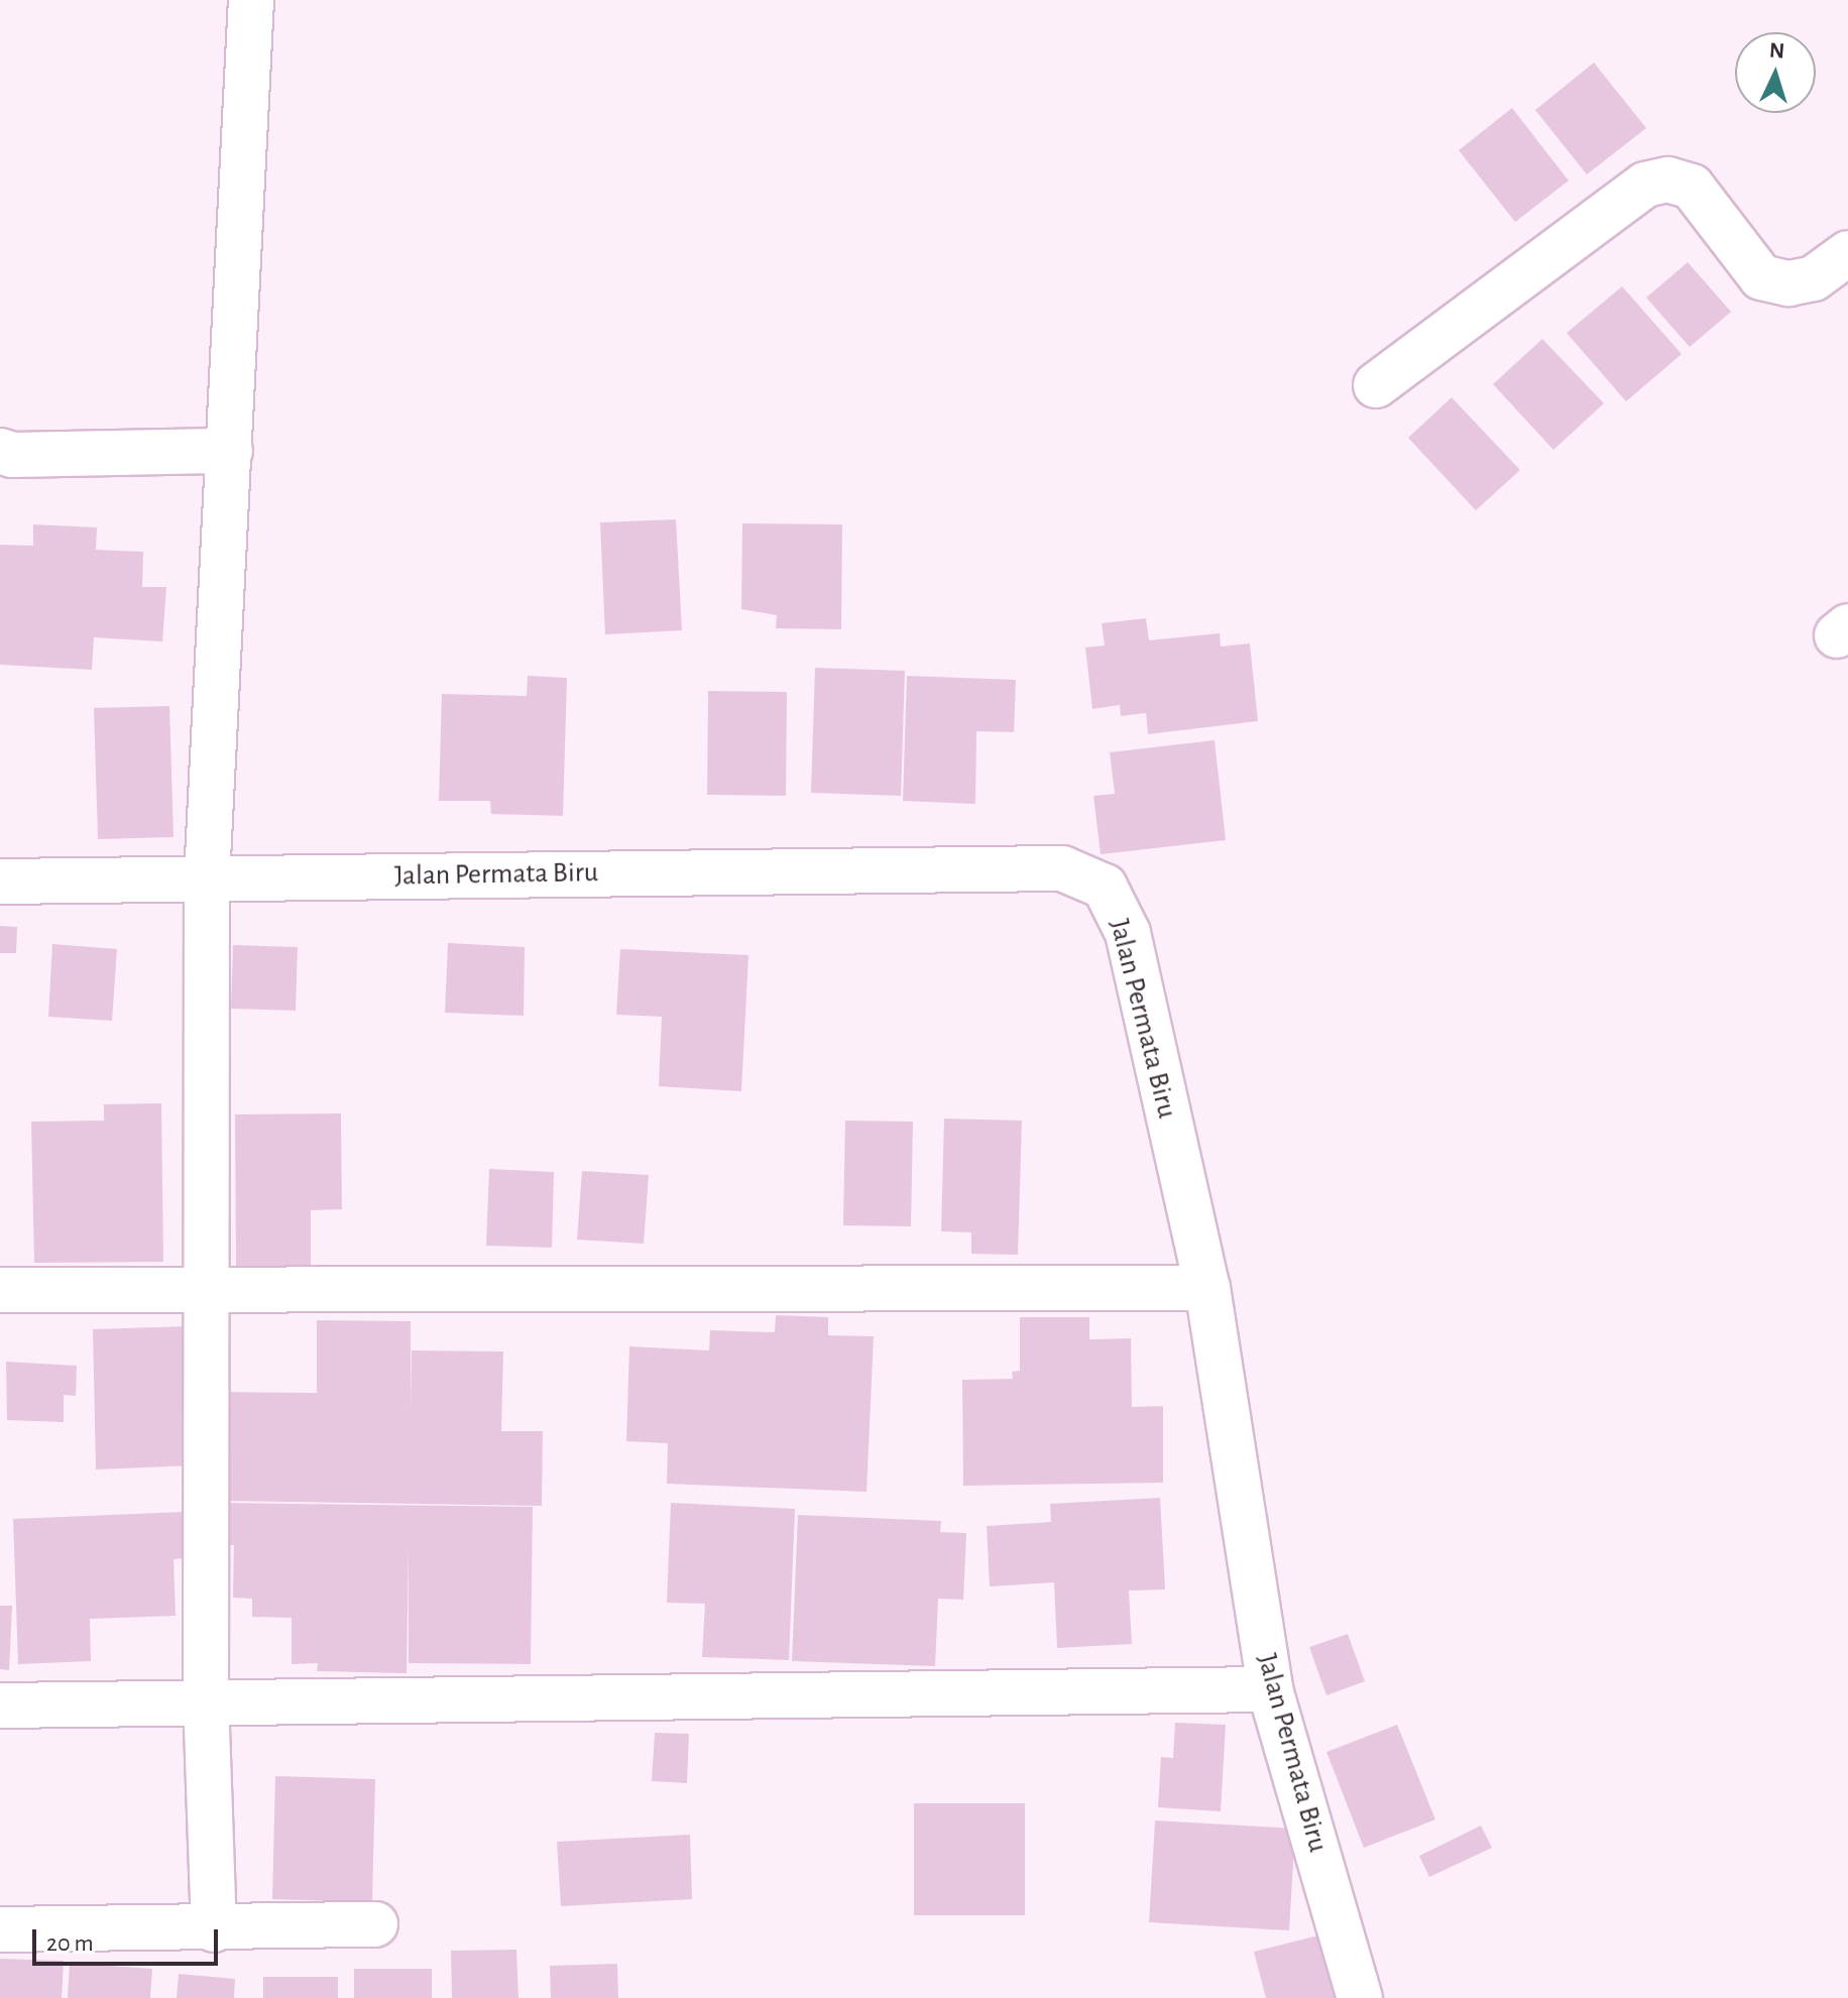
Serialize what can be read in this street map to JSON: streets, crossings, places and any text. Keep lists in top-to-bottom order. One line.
{"streets":{"street":["Jalan Permata Biru"]},"scale_bar":"20 m","north":"top"}
